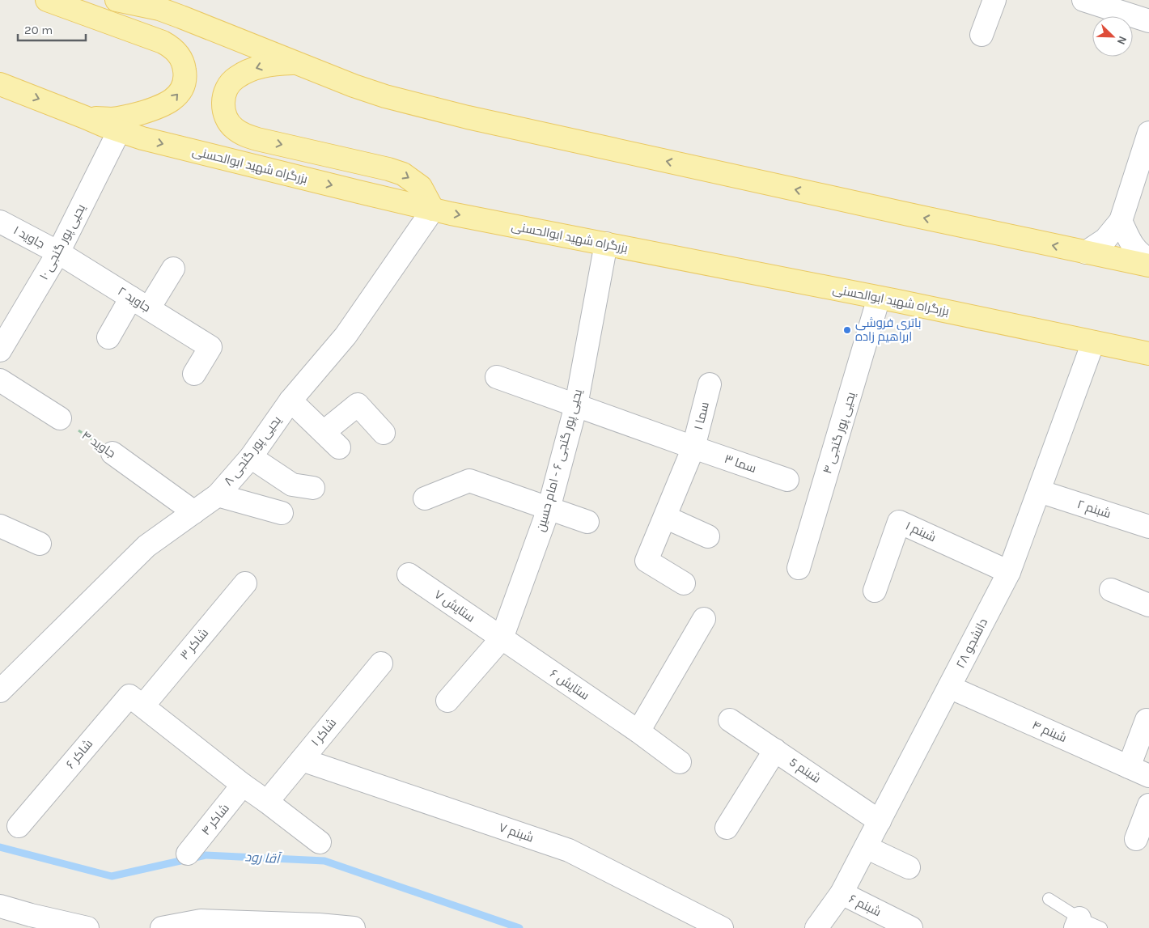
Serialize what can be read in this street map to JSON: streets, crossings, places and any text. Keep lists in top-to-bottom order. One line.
{"streets":{"main road":["بزرگراه شهید ابوالحسنی"],"street":["جاوید ۱","یحیی پور گنجی ۱۰","جاوید ۲","سما ۱","یحیی پور گنجی ۴","جاوید ۴","یحیی پور گنجی ۸","یحیی پور گنجی ۶ - امام حسین","سما ۳","شبنم ۲","شبنم ۱","ستایش ۷","دانشجو ۲۸","شاکر ۳","ستایش ۶","شبنم ۴","شاکر ۱","شاکر ۶","شبنم 5","شاکر ۴","شبنم ۷","شبنم ۶"]},"crossings":[["بزرگراه شهید ابوالحسنی","یحیی پور گنجی ۱۰"],["بزرگراه شهید ابوالحسنی","یحیی پور گنجی ۴"],["بزرگراه شهید ابوالحسنی","یحیی پور گنجی ۸"],["بزرگراه شهید ابوالحسنی","یحیی پور گنجی ۶ - امام حسین"],["بزرگراه شهید ابوالحسنی","دانشجو ۲۸"],["جاوید ۱","یحیی پور گنجی ۱۰"],["جاوید ۱","جاوید ۲"],["یحیی پور گنجی ۱۰","جاوید ۲"],["سما ۱","سما ۳"],["جاوید ۴","یحیی پور گنجی ۸"],["یحیی پور گنجی ۶ - امام حسین","سما ۳"],["یحیی پور گنجی ۶ - امام حسین","ستایش ۷"],["یحیی پور گنجی ۶ - امام حسین","ستایش ۶"],["شبنم ۲","دانشجو ۲۸"],["شبنم ۱","دانشجو ۲۸"],["ستایش ۷","ستایش ۶"],["دانشجو ۲۸","شبنم ۴"],["دانشجو ۲۸","شبنم 5"],["دانشجو ۲۸","شبنم ۶"],["شاکر ۳","شاکر ۶"],["شاکر ۱","شبنم ۷"]],"water":["آقا رود"],"places":["باتری فروشی ابراهیم زاده"],"scale_bar":"20 m","north":"bottom right"}
